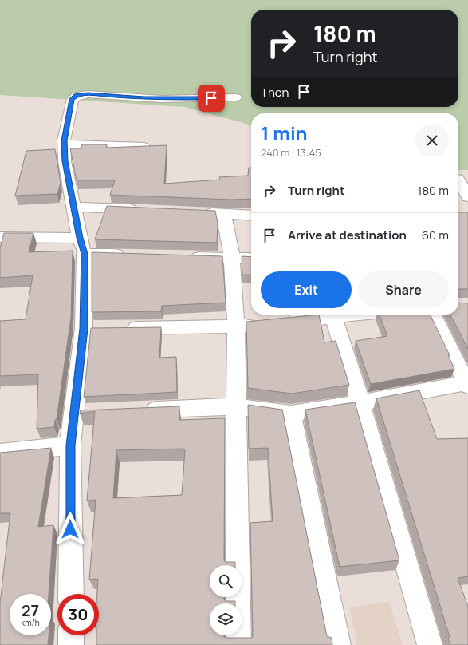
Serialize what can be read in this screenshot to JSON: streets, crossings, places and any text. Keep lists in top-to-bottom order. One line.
{"page":{"turn":["180 m","Turn right"],"then":"Then","heading":["1 min","240 m · 13:45"],"list":[{"name":"Turn right","value":"180 m"},{"name":"Arrive at destination","value":"60 m"}],"buttons":["Exit","Share"],"speed":"27 km/h","limit":"30"}}
